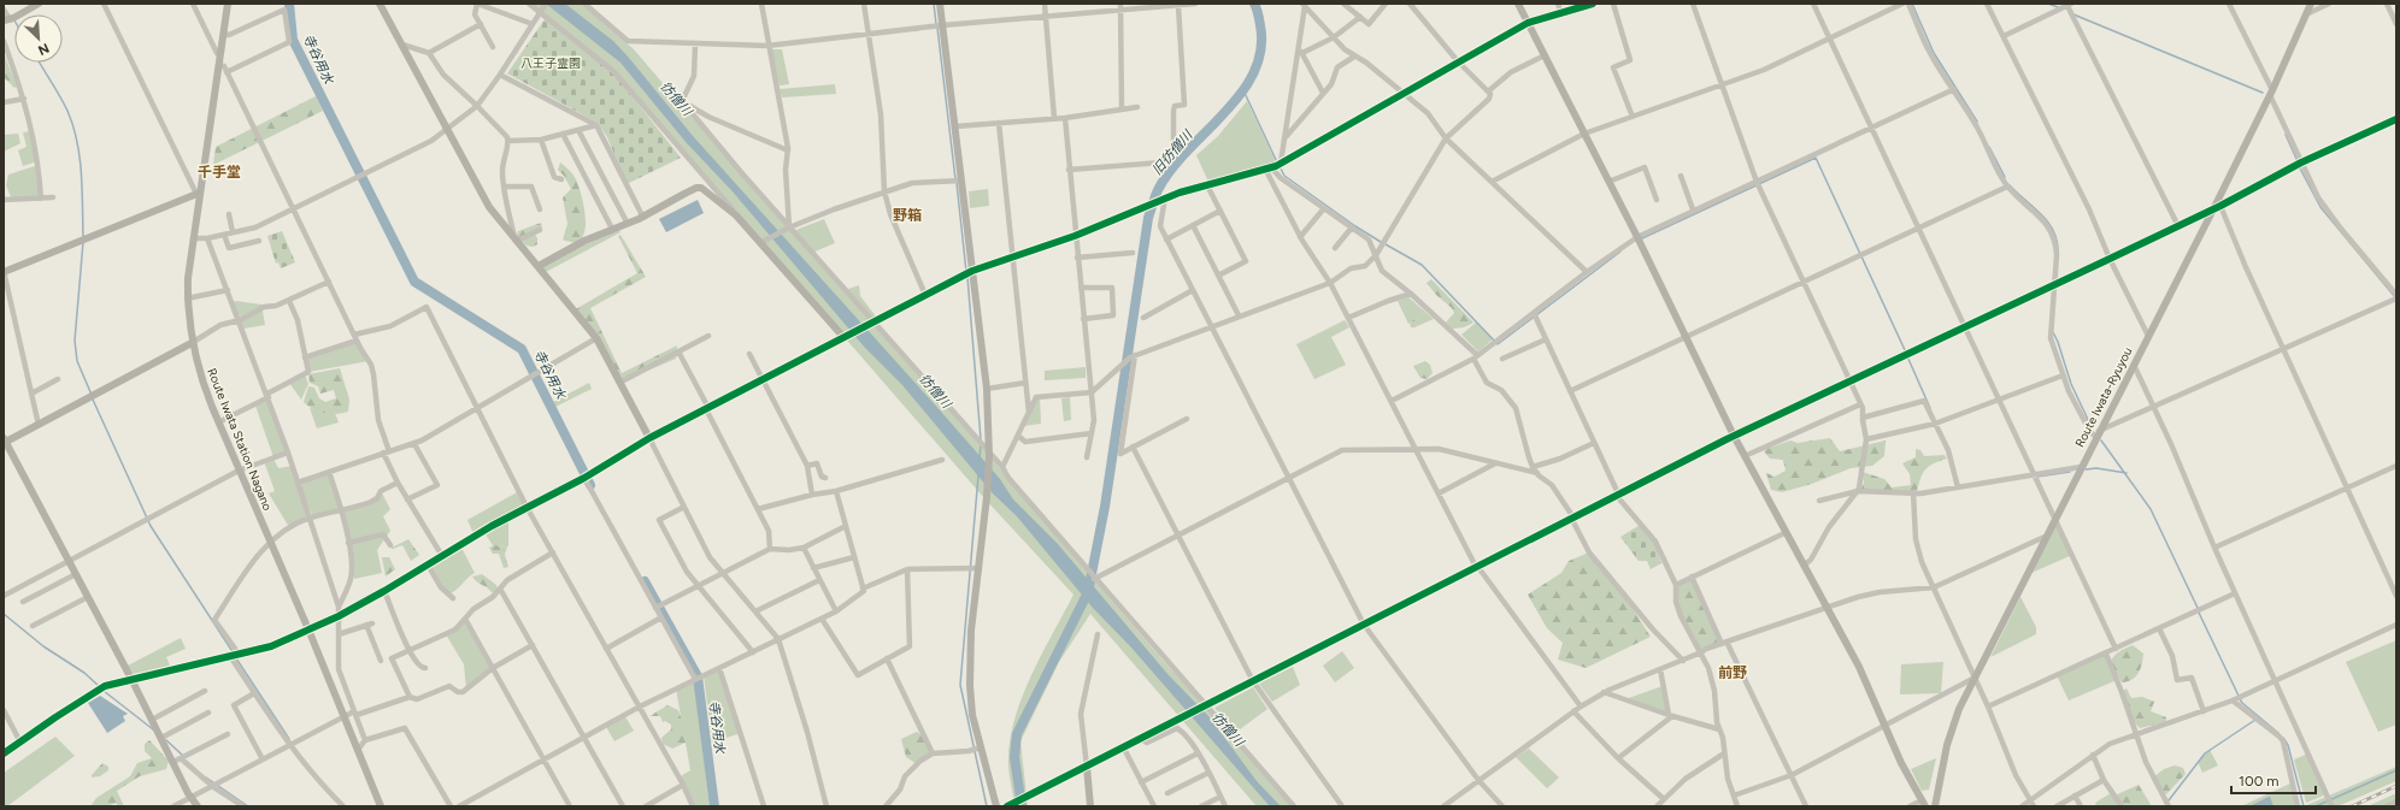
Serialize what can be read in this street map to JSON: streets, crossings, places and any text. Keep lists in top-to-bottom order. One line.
{"streets":{"street":["Route Iwata-Ryuyou","Route Iwata Station Nagano"]},"districts":["千手堂","野箱","前野"],"water":["寺谷用水","彷僧川","旧彷僧川"],"parks":["八王子霊園"],"scale_bar":"100 m","north":"bottom right"}
